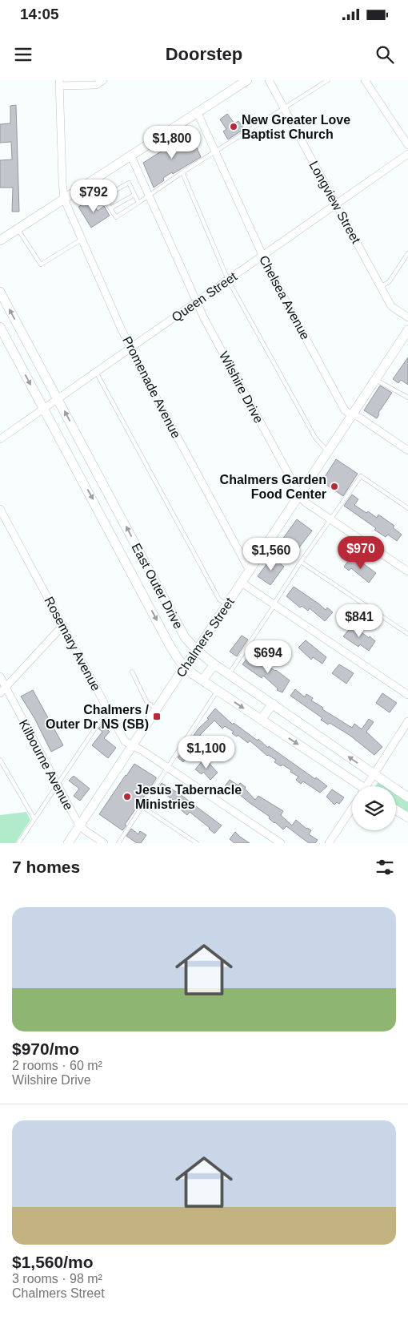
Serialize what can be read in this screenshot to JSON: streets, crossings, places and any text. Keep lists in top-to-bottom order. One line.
{"streets":{"street":["Longview Street","Queen Street","Chelsea Avenue","Promenade Avenue","Wilshire Drive","East Outer Drive","Chalmers Street","Rosemary Avenue","Kilbourne Avenue"]},"crossings":[["Longview Street","Queen Street"],["Queen Street","Chelsea Avenue"],["Queen Street","Promenade Avenue"],["Queen Street","Wilshire Drive"],["Queen Street","East Outer Drive"],["Chelsea Avenue","Chalmers Street"],["Promenade Avenue","Chalmers Street"],["Wilshire Drive","Chalmers Street"],["East Outer Drive","Chalmers Street"],["Chalmers Street","Rosemary Avenue"],["Chalmers Street","Kilbourne Avenue"]],"places":{"other":["New Greater Love Baptist Church","Chalmers Garden Food Center","Jesus Tabernacle Ministries"],"transit":["Chalmers / Outer Dr NS (SB)"]},"page":{"status":"14:05","header":"Doorstep","price":["$1,800","$792","$970","$1,560","$841","$694","$1,100"],"heading":"7 homes","list":[{"name":"$970/mo","note":"2 rooms · 60 m² · Wilshire Drive"},{"name":"$1,560/mo","note":"3 rooms · 98 m² · Chalmers Street"}]}}
